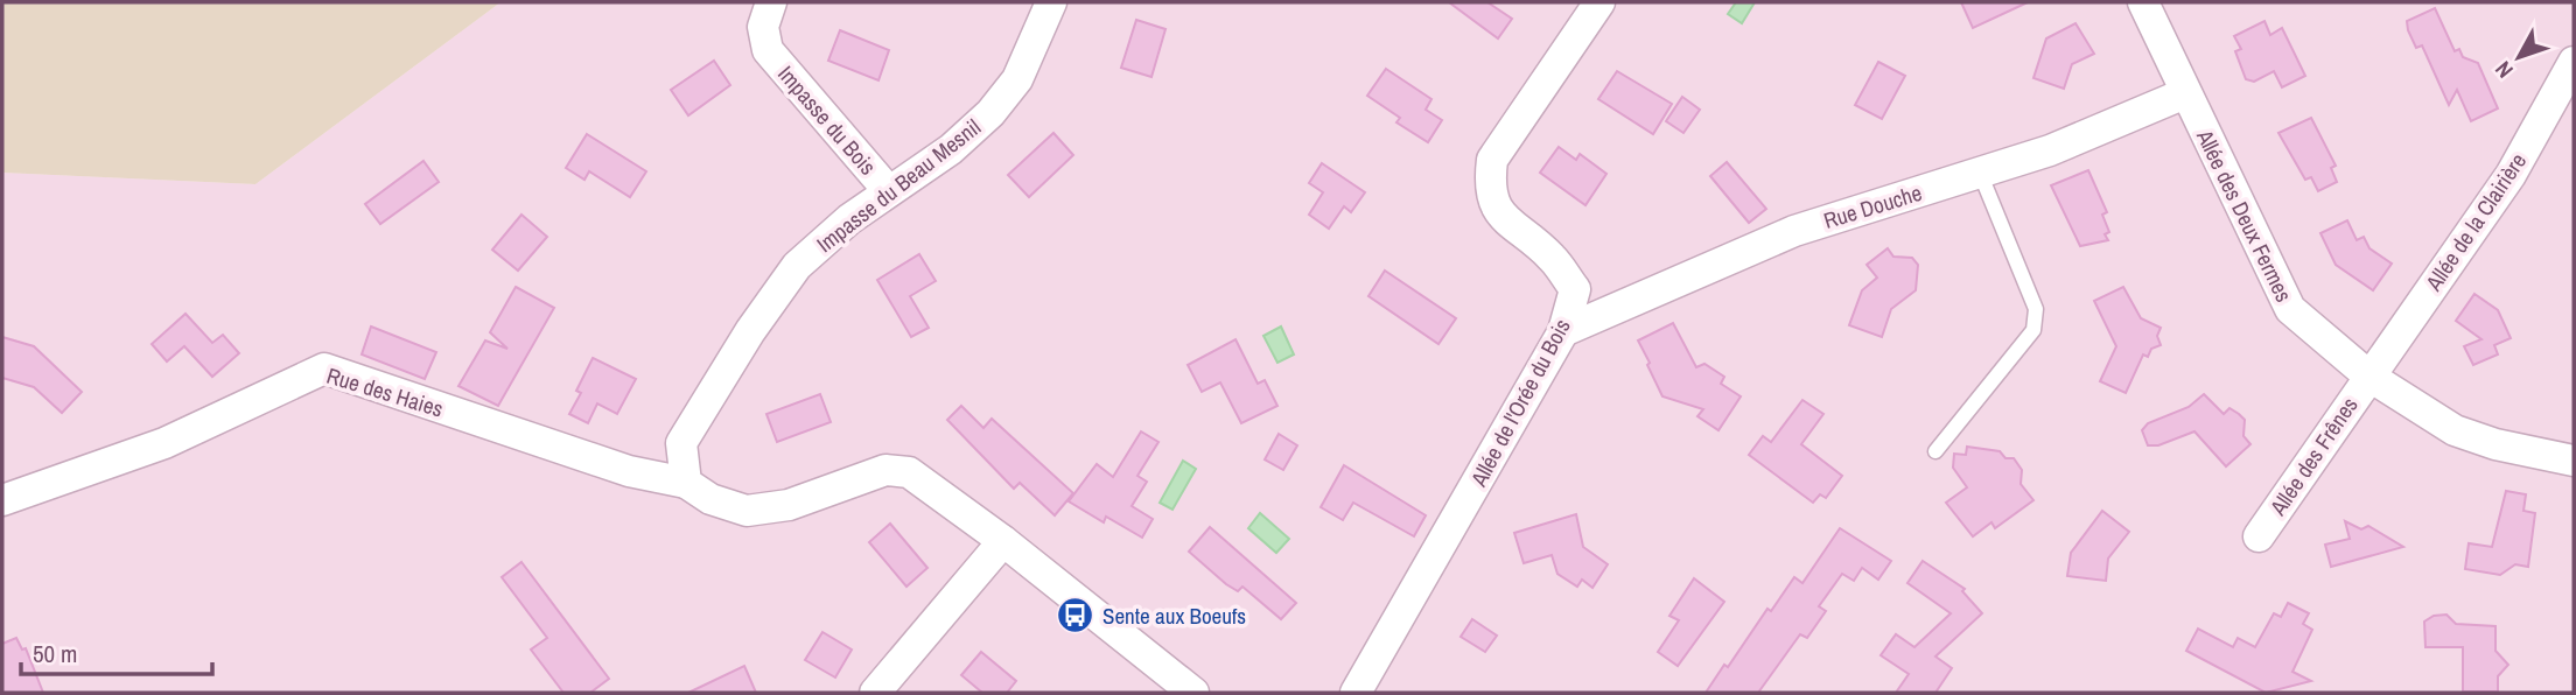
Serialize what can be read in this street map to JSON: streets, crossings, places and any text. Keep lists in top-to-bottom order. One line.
{"streets":{"street":["Impasse du Bois","Impasse du Beau Mesnil","Rue Douche","Allée des Deux Fermes","Allée de la Clairière","Rue des Haies","Allée de l'Orée du Bois","Allée des Frênes"]},"crossings":[["Impasse du Bois","Impasse du Beau Mesnil"],["Impasse du Beau Mesnil","Rue des Haies"],["Rue Douche","Allée des Deux Fermes"],["Rue Douche","Allée de l'Orée du Bois"],["Allée des Deux Fermes","Allée de la Clairière"],["Allée des Deux Fermes","Allée des Frênes"],["Allée de la Clairière","Allée des Frênes"]],"places":{"bus stop":["Sente aux Boeufs"]},"scale_bar":"50 m","north":"bottom left"}
